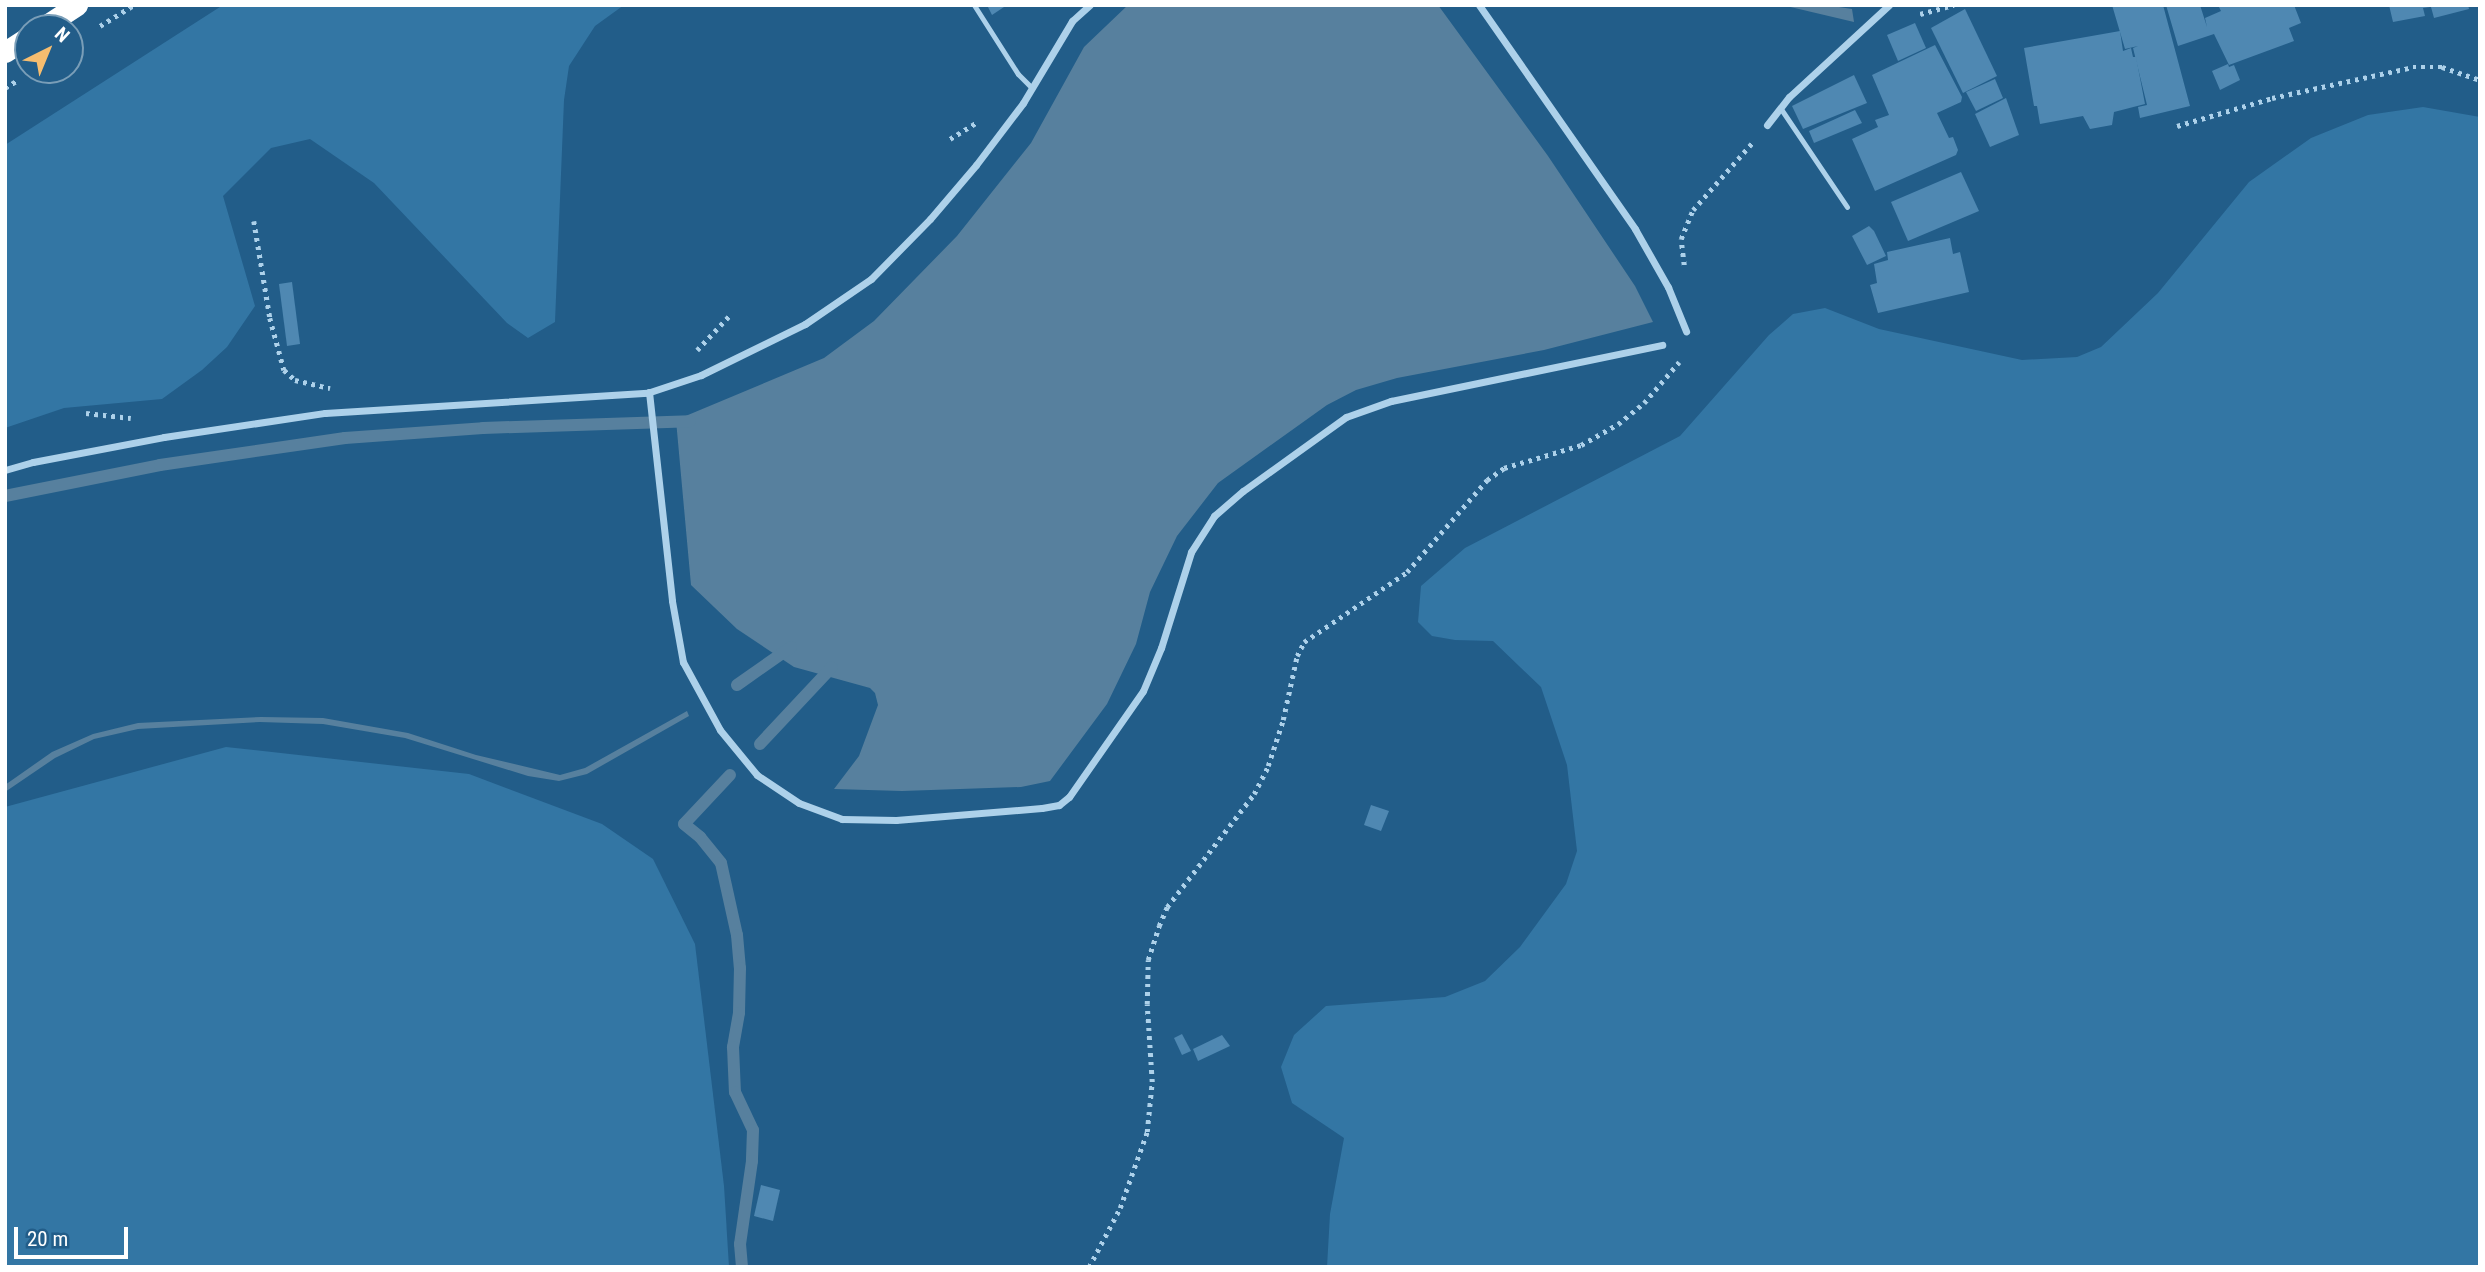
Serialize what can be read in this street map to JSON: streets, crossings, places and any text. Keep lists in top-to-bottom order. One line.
{"scale_bar":"20 m","north":"top right"}
